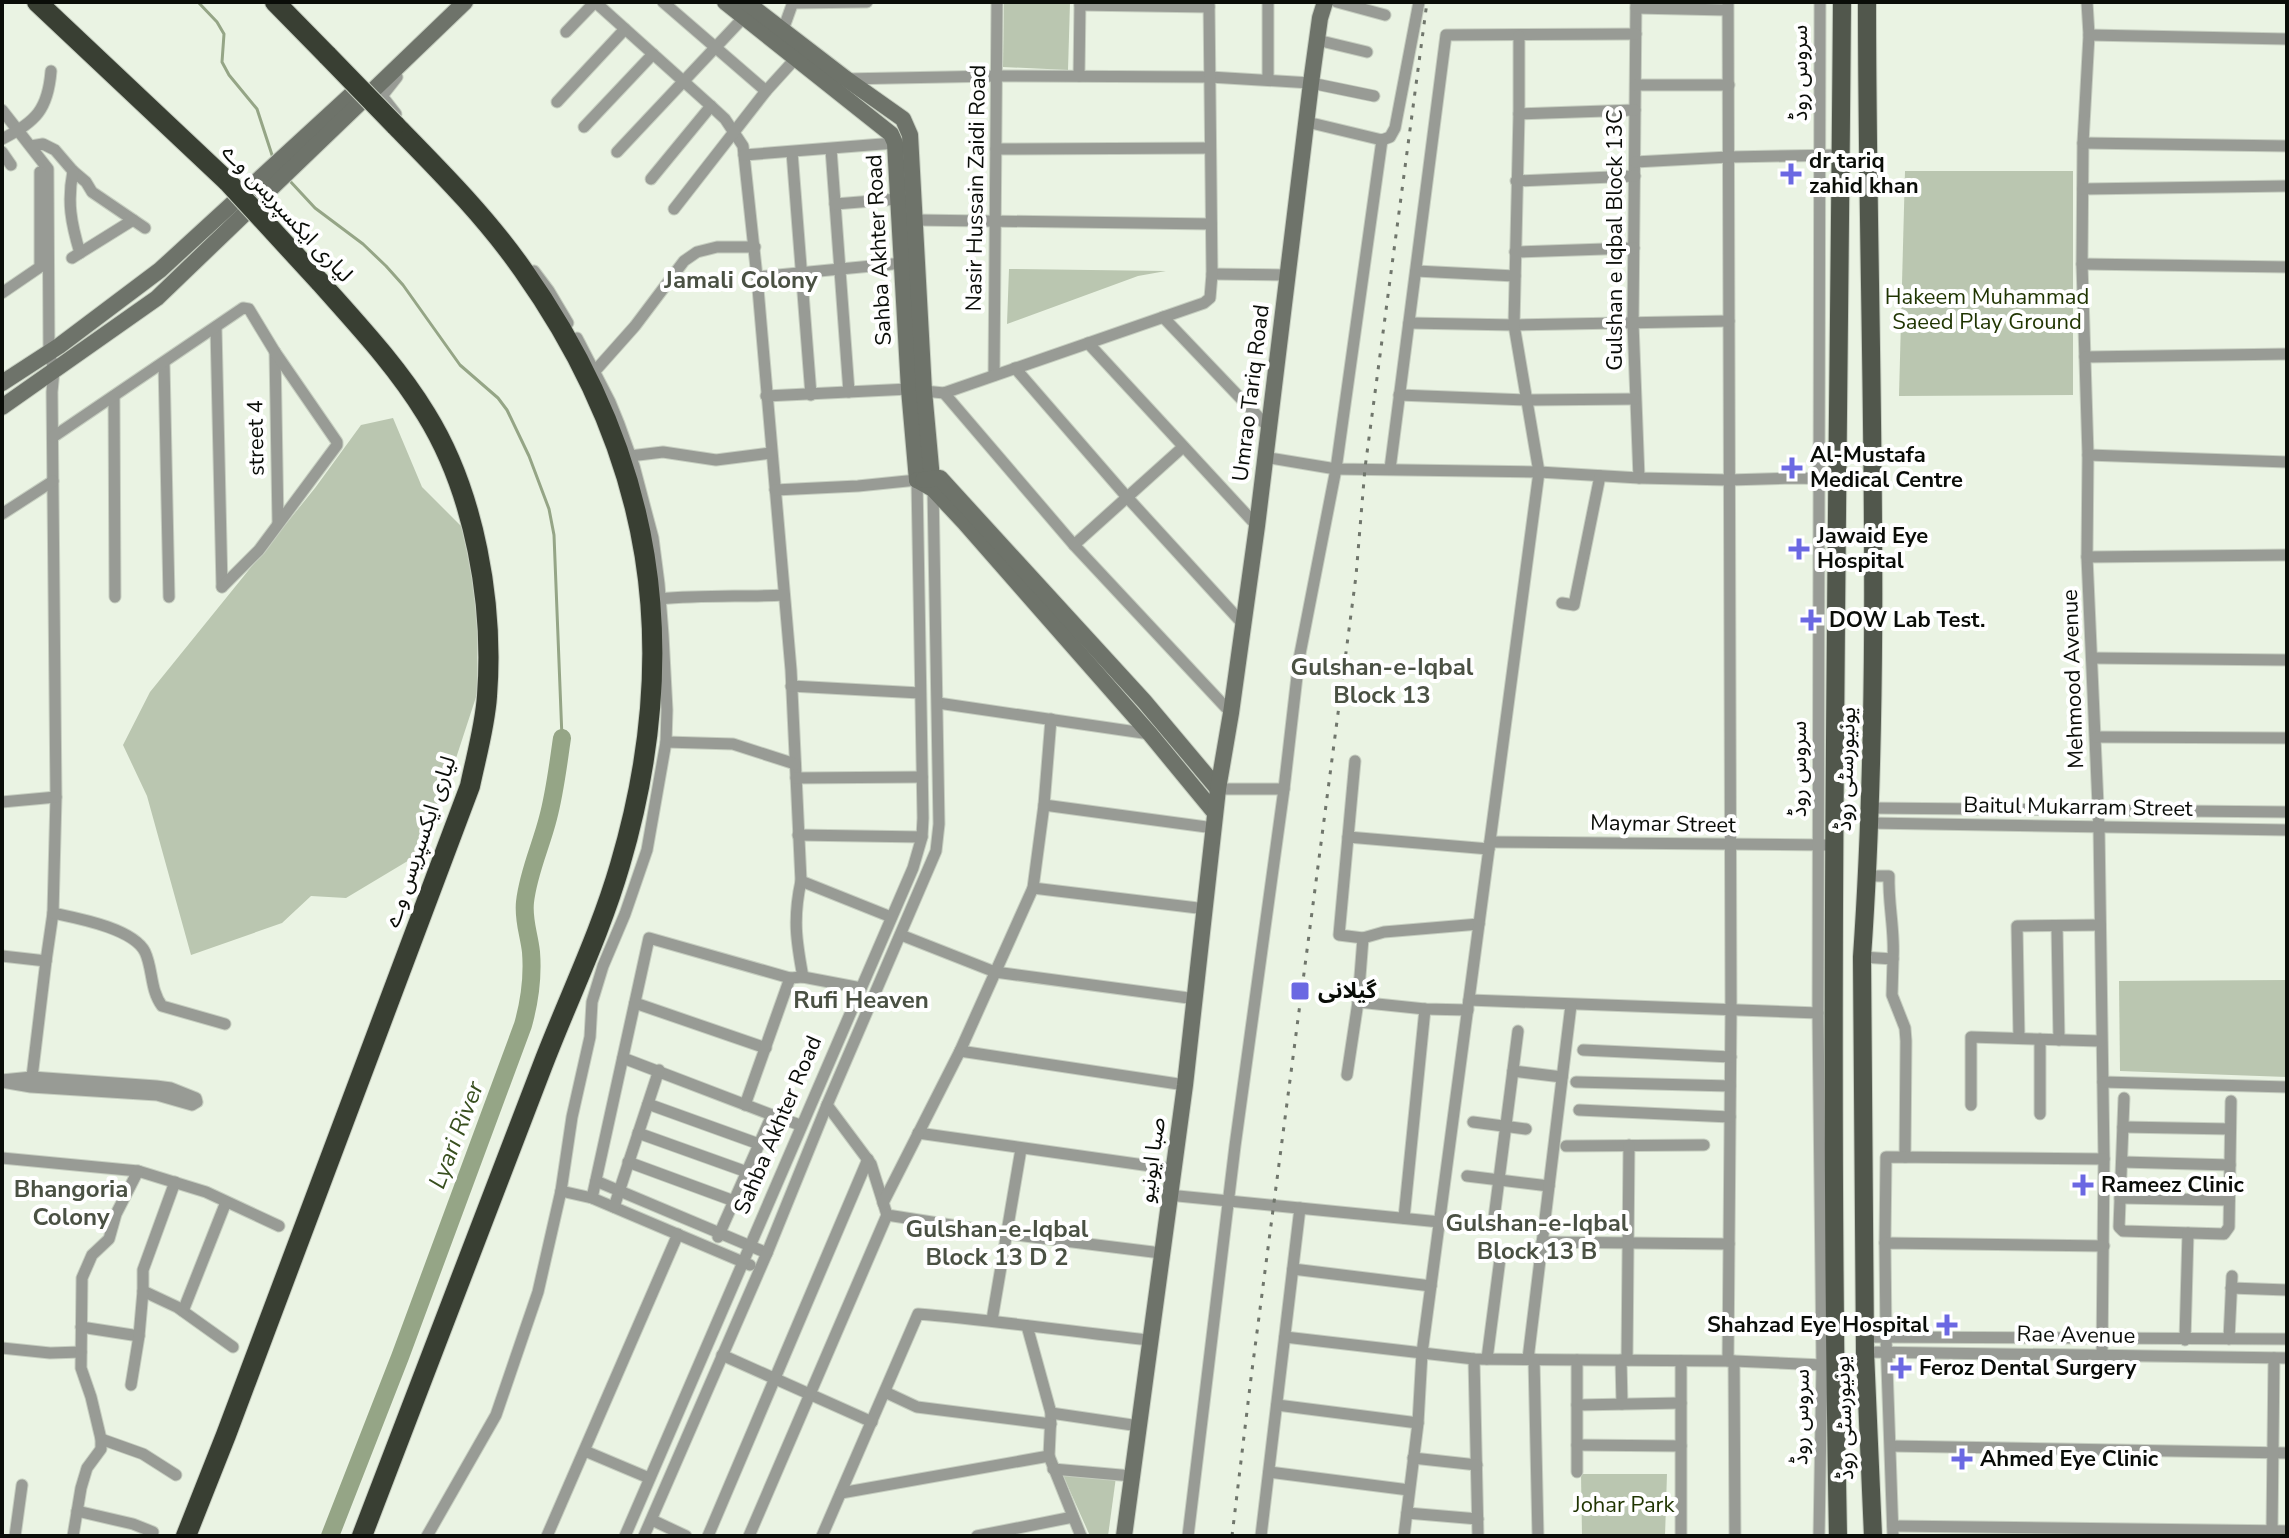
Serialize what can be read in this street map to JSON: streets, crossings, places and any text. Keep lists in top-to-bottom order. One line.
{"streets":{"highway":["لیاری ایکسپریس وے"],"main road":["Sahba Akhter Road","Umrao Tariq Road","یونیورسٹی روڈ","صبا ایونیو"],"street":["سروس روڈ","Nasir Hussain Zaidi Road","Gulshan e Iqbal Block 13C","street 4","Mehmood Avenue","Baitul Mukarram Street","Maymar Street","Rae Avenue"]},"crossings":[["سروس روڈ","یونیورسٹی روڈ"],["سروس روڈ","Maymar Street"],["Umrao Tariq Road","صبا ایونیو"],["Mehmood Avenue","Baitul Mukarram Street"],["Mehmood Avenue","Rae Avenue"],["یونیورسٹی روڈ","Baitul Mukarram Street"],["یونیورسٹی روڈ","Maymar Street"],["یونیورسٹی روڈ","Rae Avenue"]],"districts":["Jamali Colony","Gulshan-e-Iqbal Block 13","Rufi Heaven","Bhangoria Colony","Gulshan-e-Iqbal Block 13 B","Gulshan-e-Iqbal Block 13 D 2"],"water":["Lyari River"],"parks":["Hakeem Muhammad Saeed Play Ground","Johar Park"],"places":{"health":["dr tariq zahid khan","Al-Mustafa Medical Centre","Jawaid Eye Hospital","DOW Lab Test.","Rameez Clinic","Shahzad Eye Hospital","Feroz Dental Surgery","Ahmed Eye Clinic"],"transit":["گیلانی"]}}
